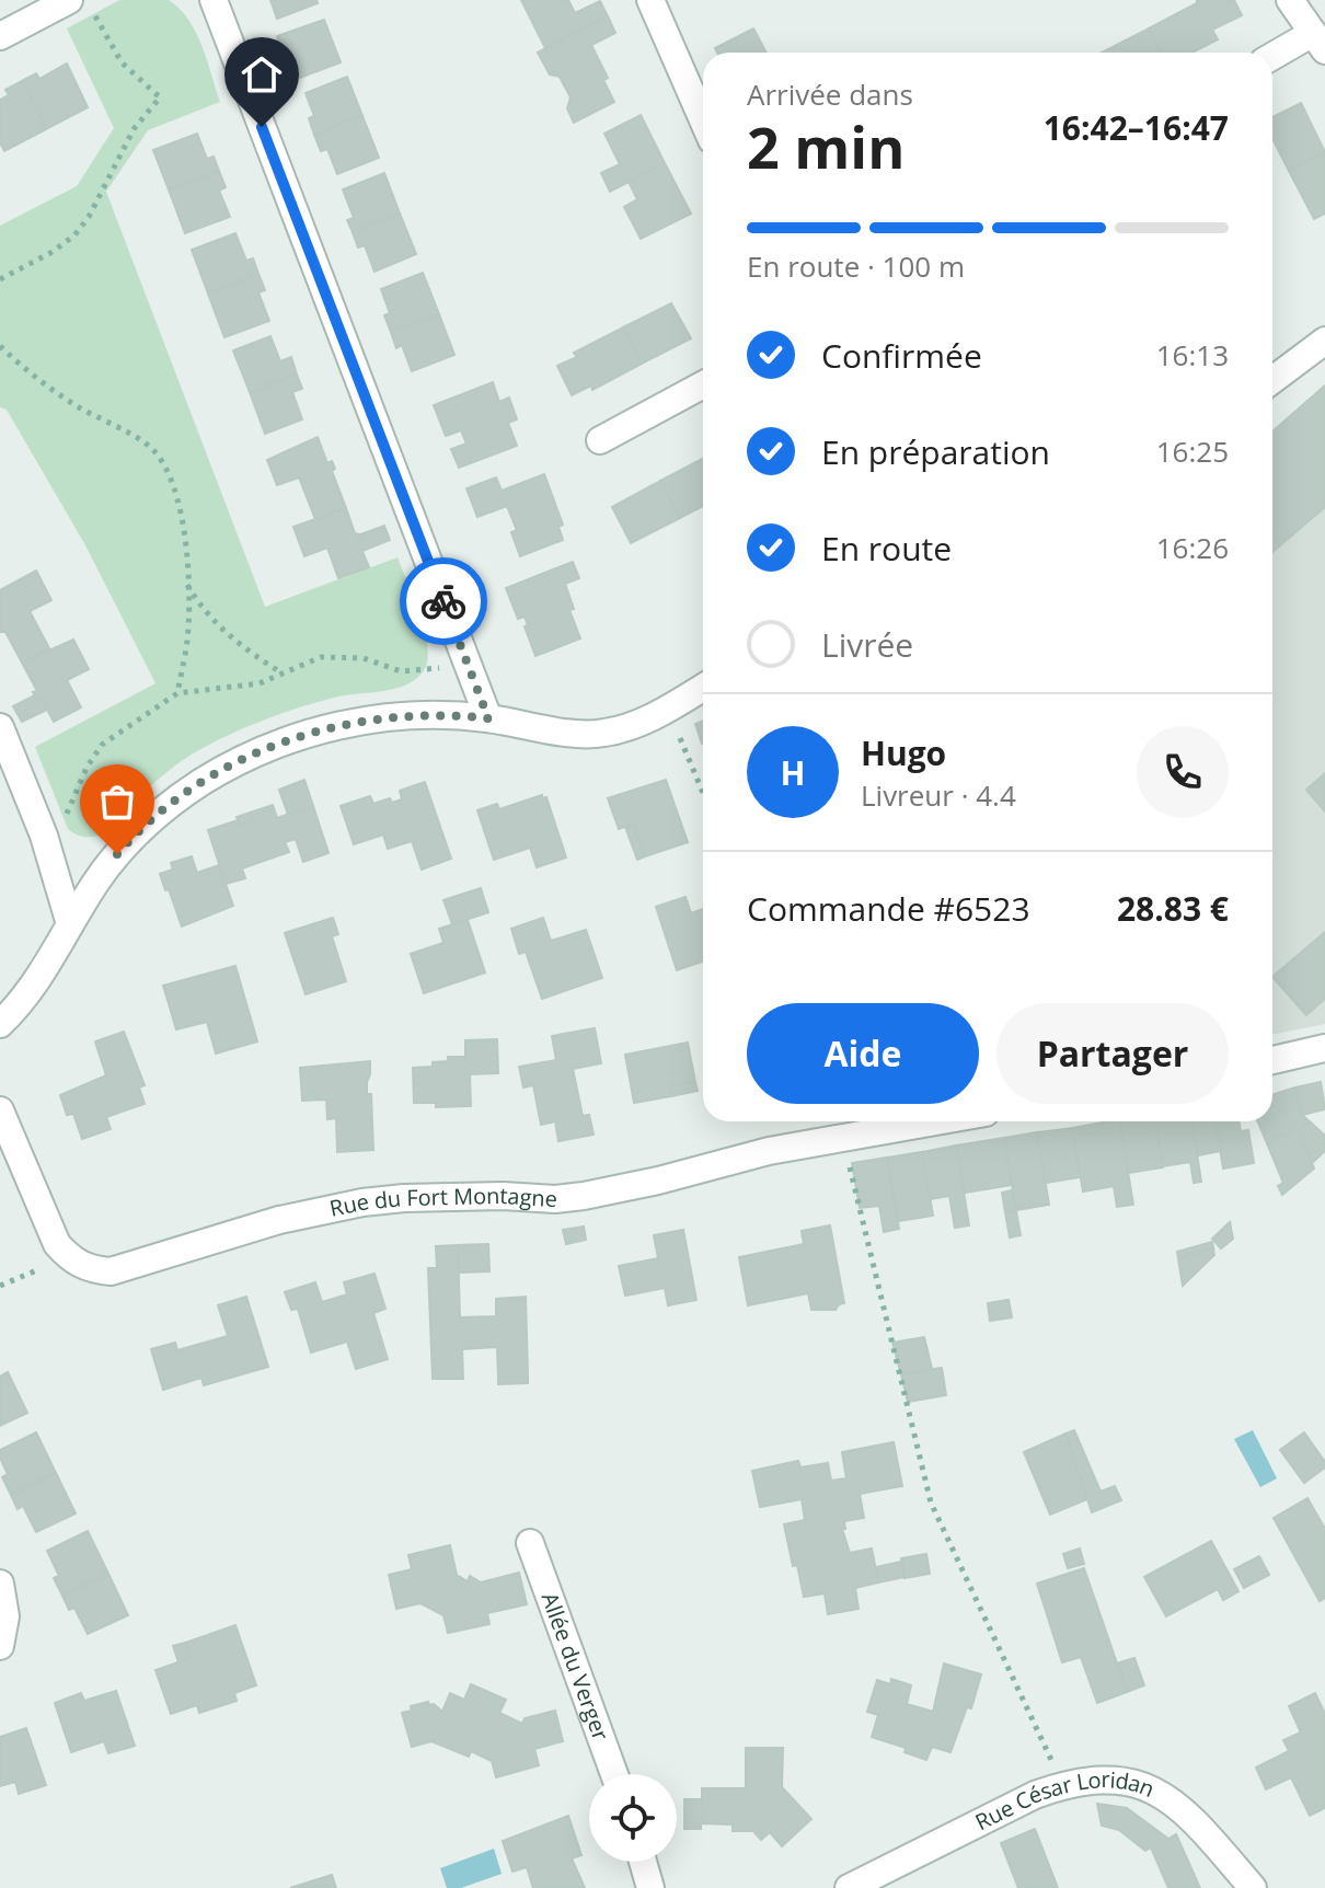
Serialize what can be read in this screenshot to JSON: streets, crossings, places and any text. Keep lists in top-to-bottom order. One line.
{"streets":{"street":["Rue du Fort Montagne","Allée du Verger","Rue César Loridan"]},"page":{"heading":["2 min","Arrivée dans","16:42–16:47"],"panel":["Hugo","Livreur · 4.4","Commande #6523","28.83 €"],"bar":"En route · 100 m","list":[["Confirmée","16:13"],["En préparation","16:25"],["En route","16:26"],"Livrée"],"round":"H","buttons":["Aide","Partager"]}}
